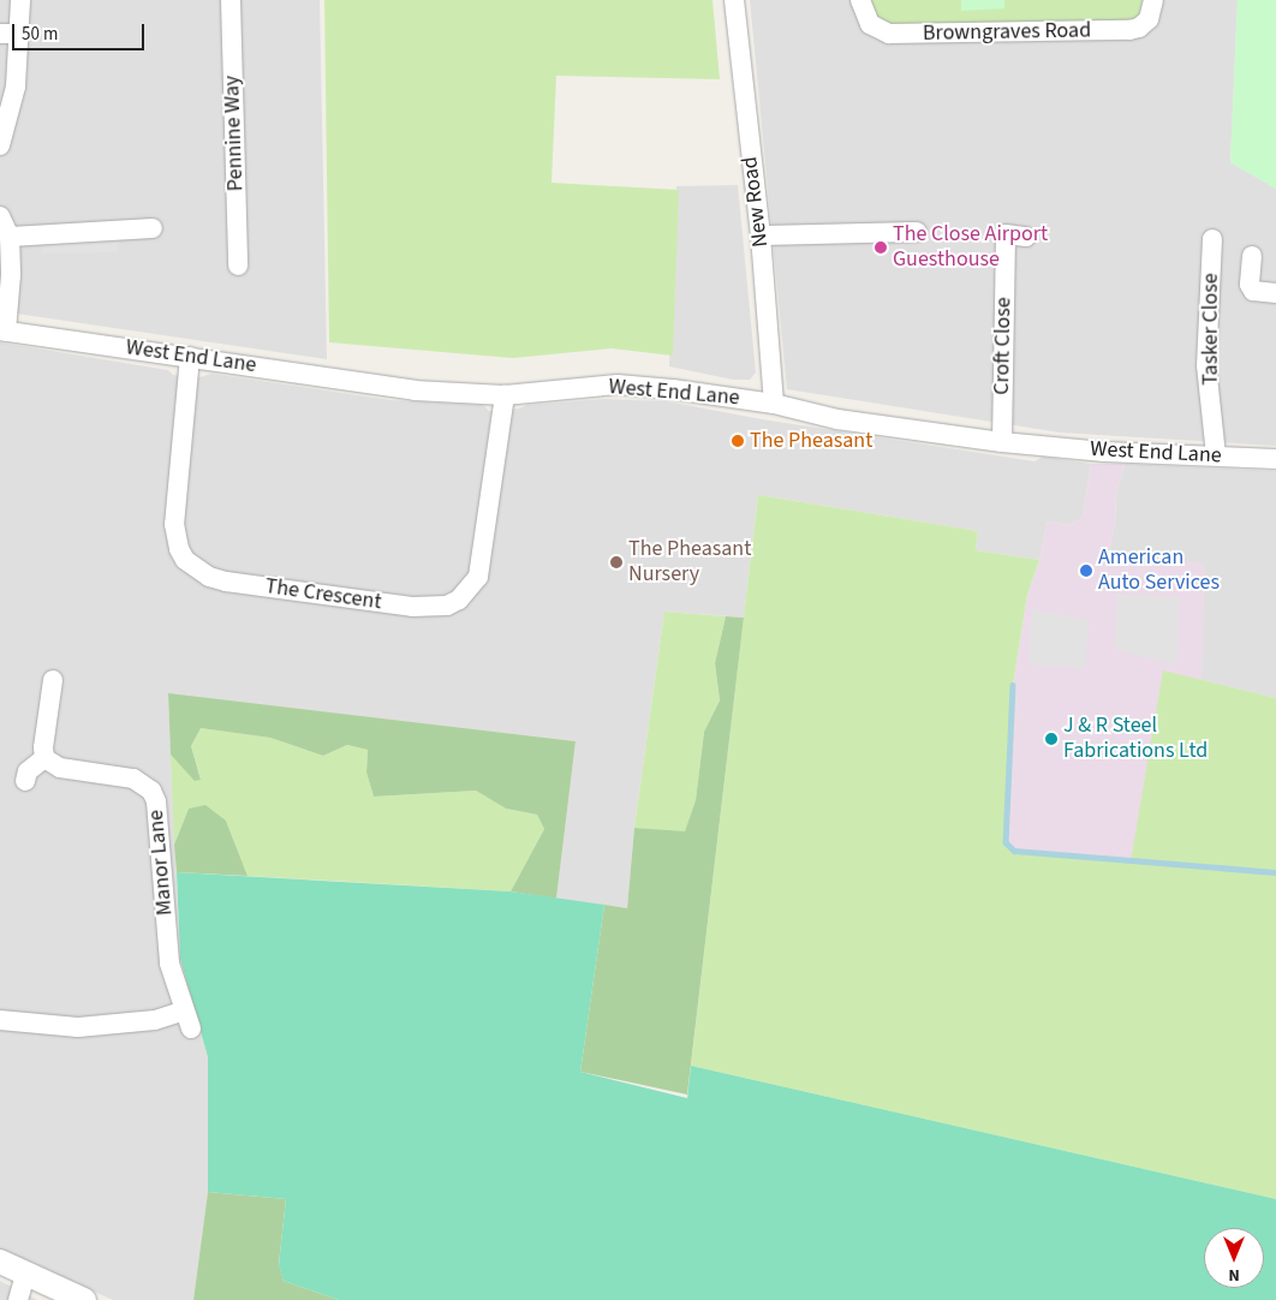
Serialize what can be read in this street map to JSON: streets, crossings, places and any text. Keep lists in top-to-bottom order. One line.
{"streets":{"street":["Browngraves Road","Pennine Way","New Road","Tasker Close","Croft Close","West End Lane","The Crescent","Manor Lane"]},"crossings":[["New Road","West End Lane"],["Tasker Close","West End Lane"],["Croft Close","West End Lane"],["West End Lane","The Crescent"]],"places":["The Close Airport Guesthouse","The Pheasant","The Pheasant Nursery","American Auto Services","J & R Steel Fabrications Ltd"],"scale_bar":"50 m","north":"bottom"}
